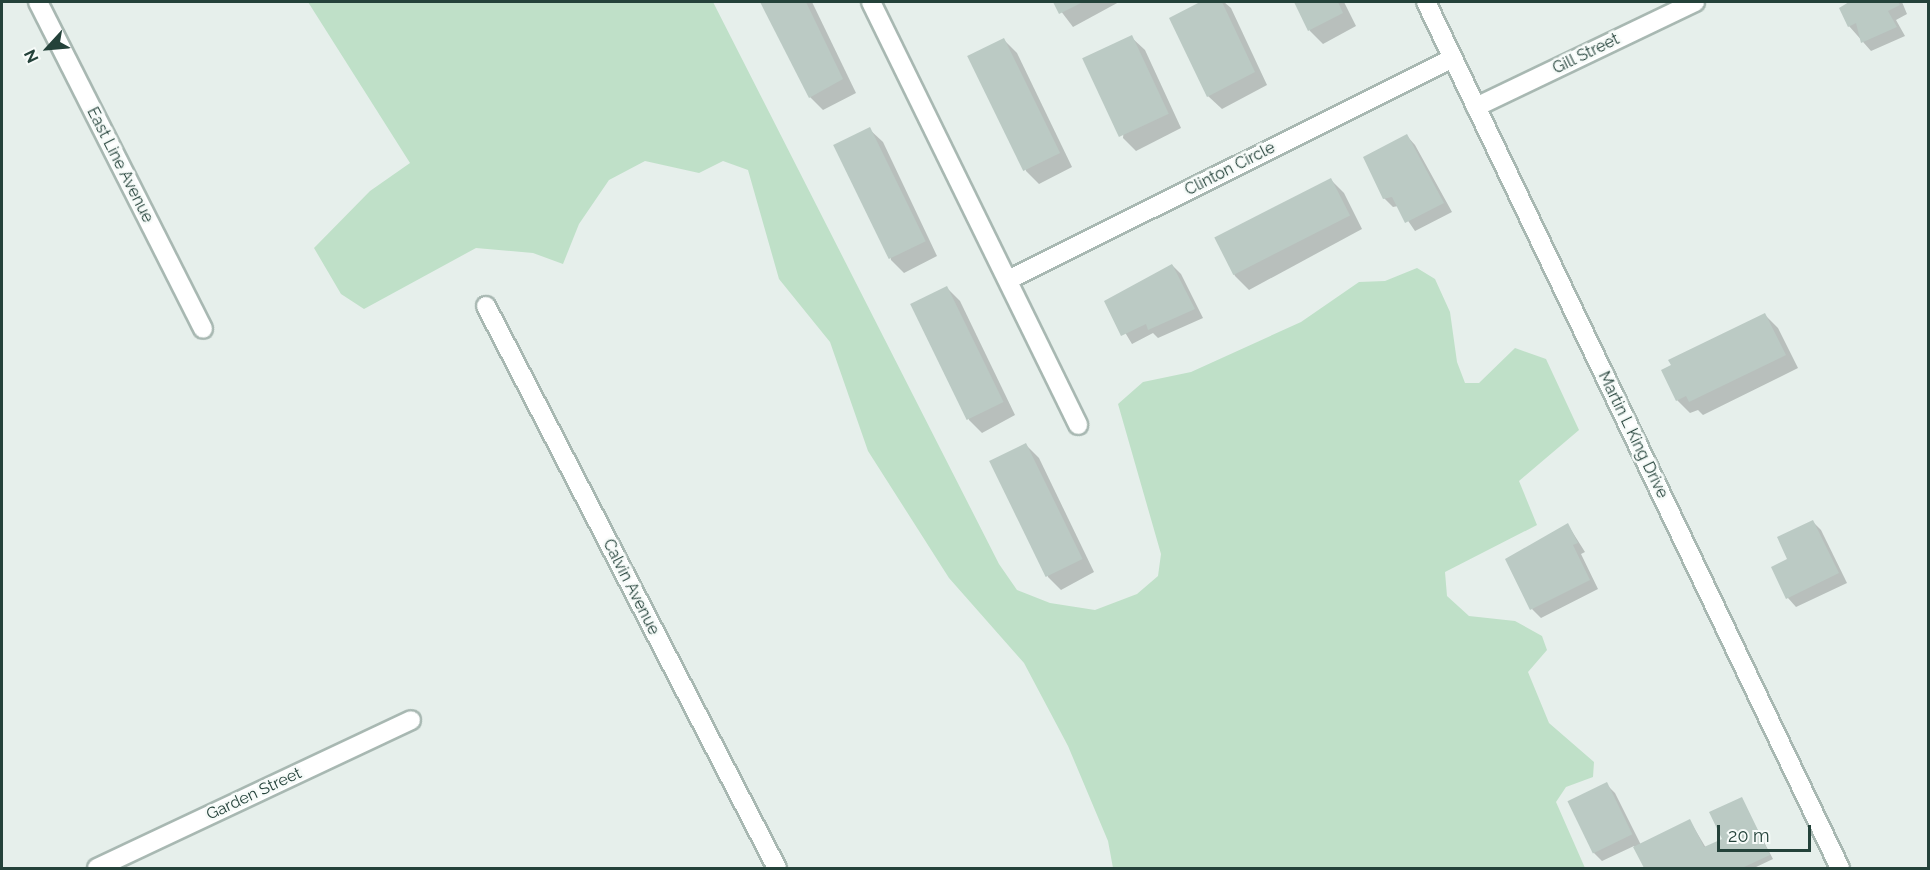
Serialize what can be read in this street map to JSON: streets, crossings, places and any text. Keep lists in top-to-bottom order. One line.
{"streets":{"street":["Gill Street","East Line Avenue","Clinton Circle","Martin L King Drive","Calvin Avenue","Garden Street"]},"crossings":[["Gill Street","Martin L King Drive"],["Clinton Circle","Martin L King Drive"]],"scale_bar":"20 m","north":"bottom left"}
